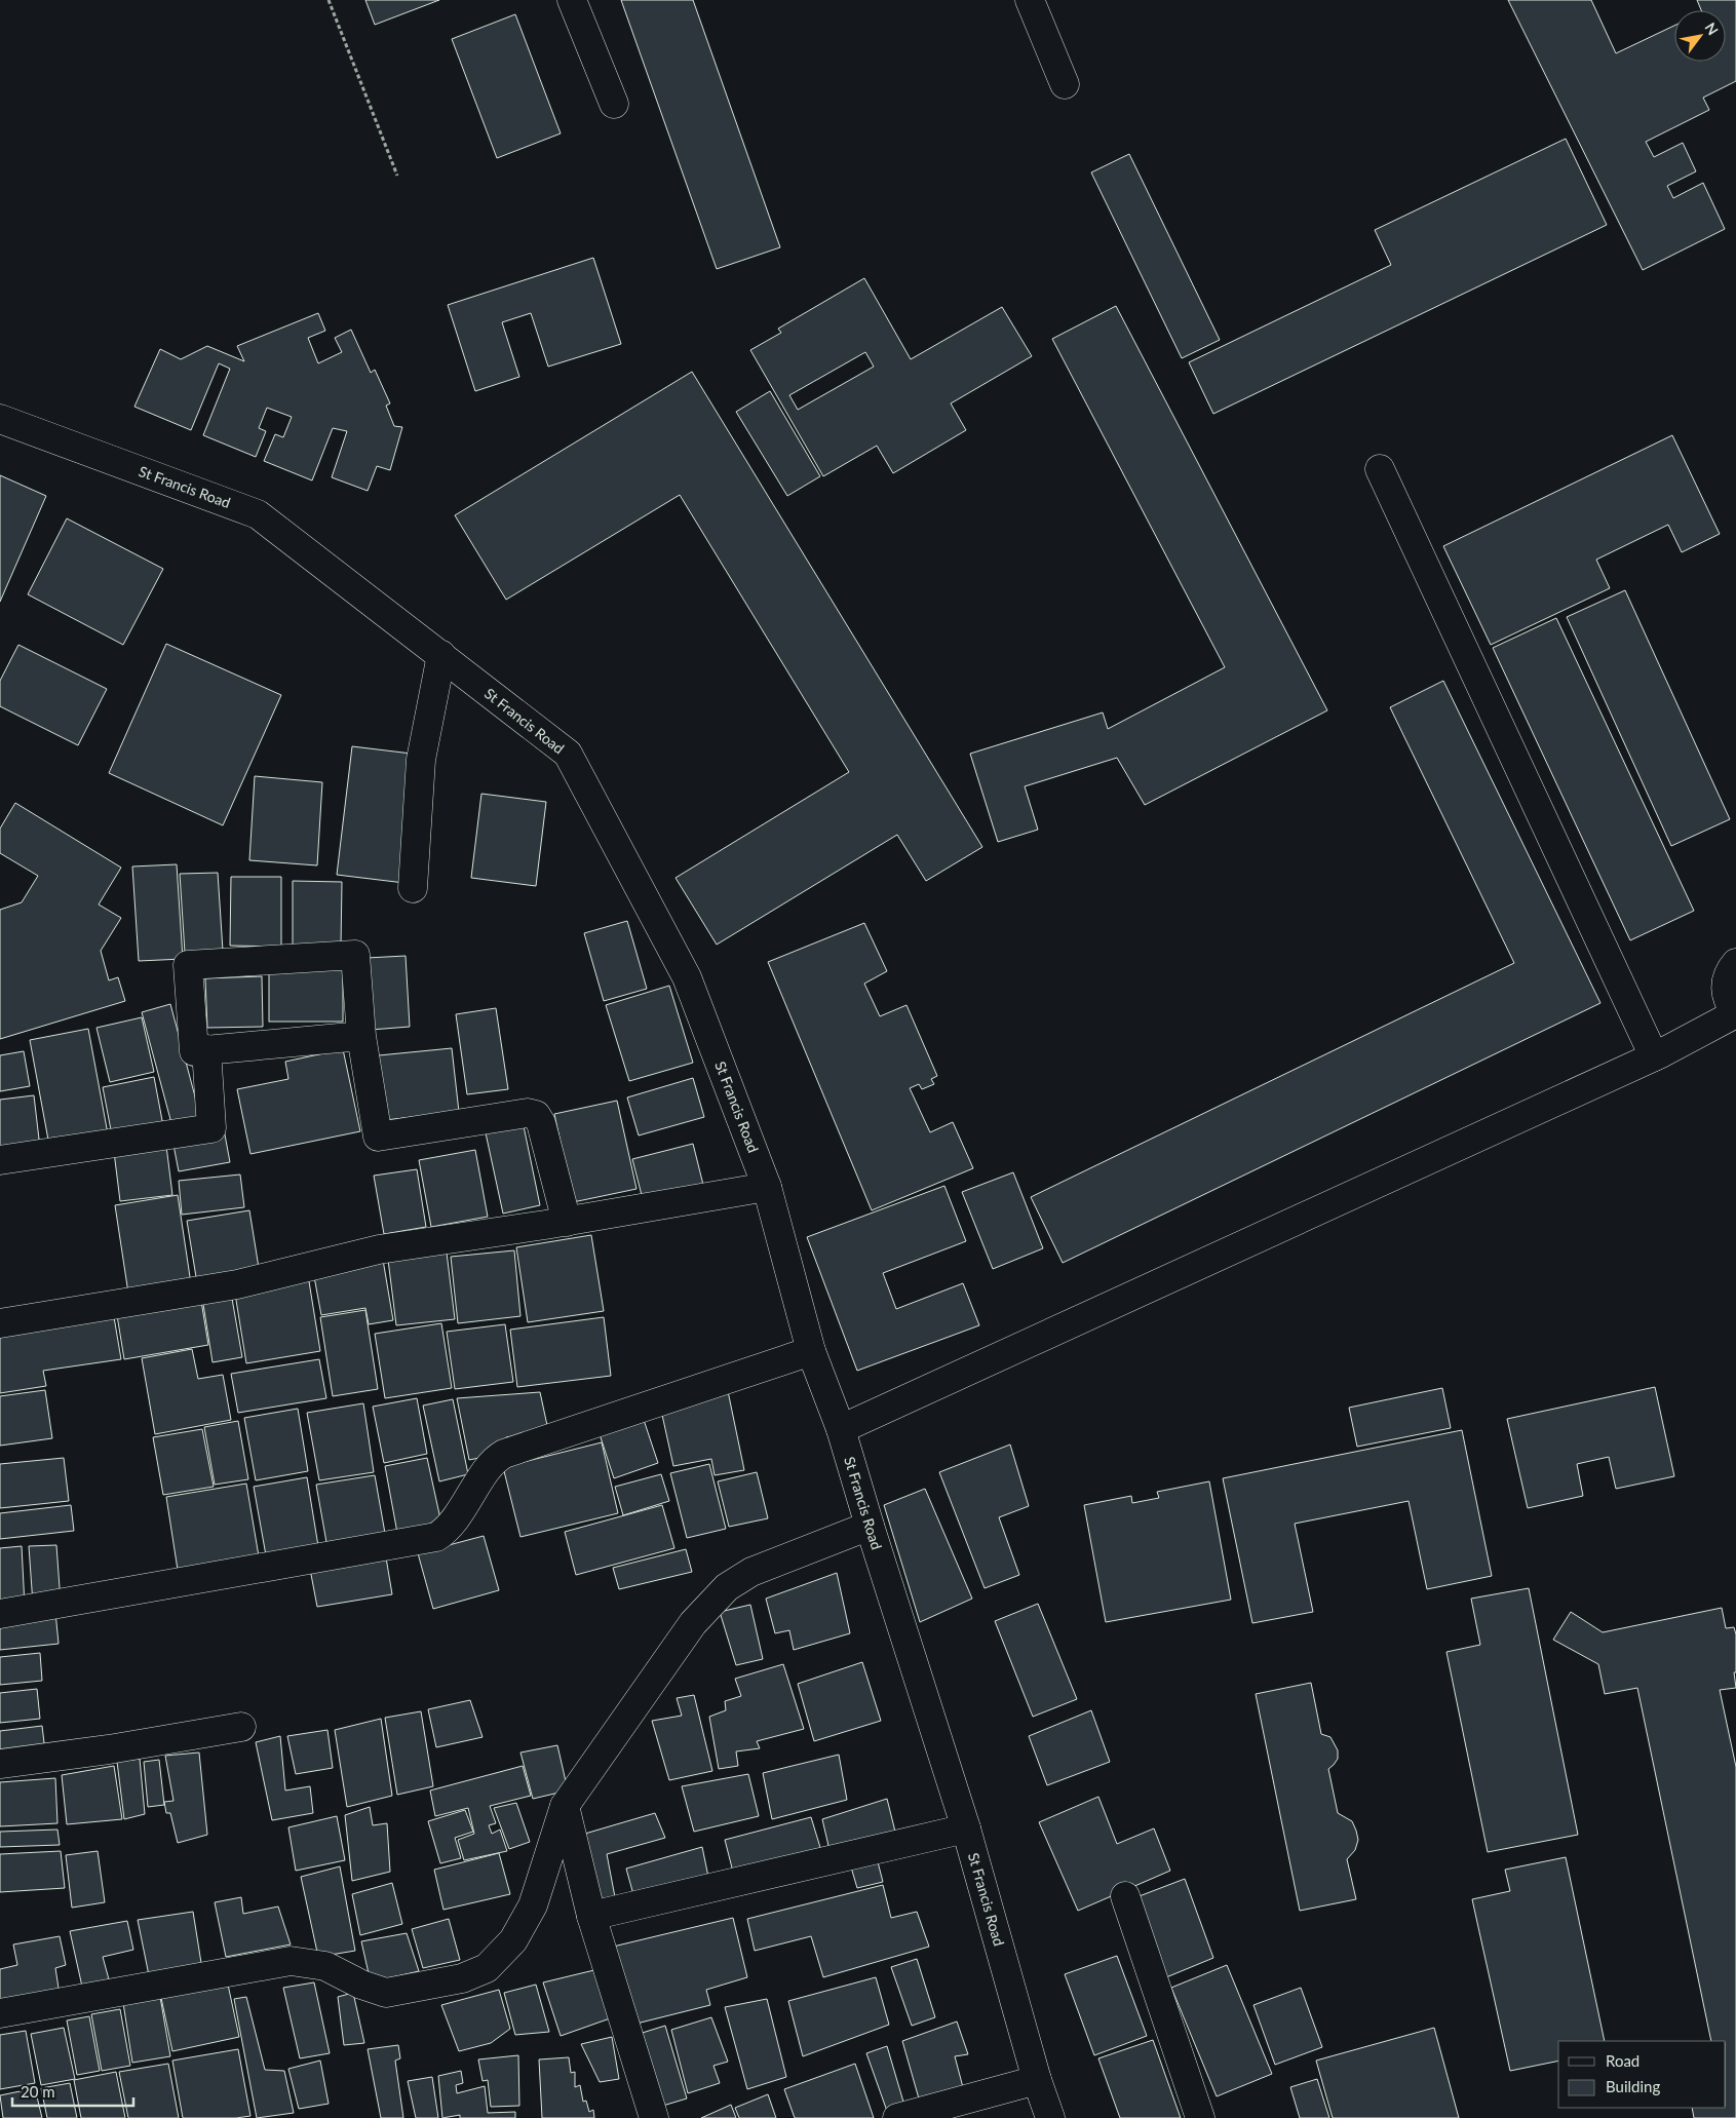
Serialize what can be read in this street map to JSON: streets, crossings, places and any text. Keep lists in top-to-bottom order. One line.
{"streets":{"street":["St Francis Road"]},"legend":["Road","Building"],"scale_bar":"20 m","north":"top right"}
